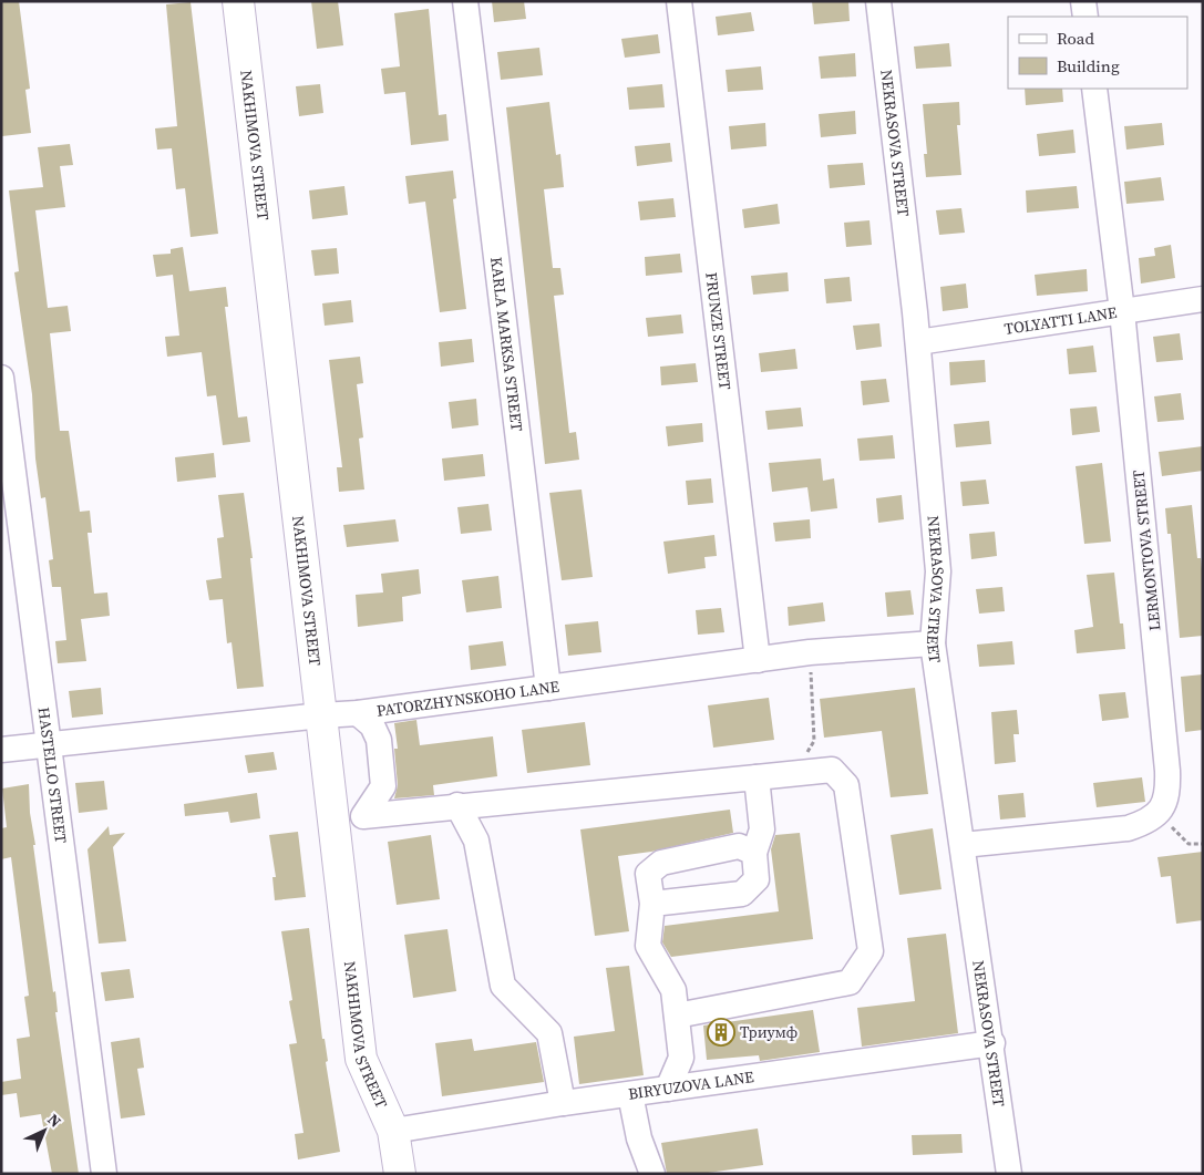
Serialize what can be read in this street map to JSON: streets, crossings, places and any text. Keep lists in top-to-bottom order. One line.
{"streets":{"main road":["NAKHIMOVA STREET"],"street":["NEKRASOVA STREET","TOLYATTI LANE","FRUNZE STREET","KARLA MARKSA STREET","LERMONTOVA STREET","PATORZHYNSKOHO LANE","HASTELLO STREET","BIRYUZOVA LANE"]},"crossings":[["NEKRASOVA STREET","TOLYATTI LANE"],["NEKRASOVA STREET","PATORZHYNSKOHO LANE"],["NEKRASOVA STREET","BIRYUZOVA LANE"],["NAKHIMOVA STREET","PATORZHYNSKOHO LANE"],["NAKHIMOVA STREET","BIRYUZOVA LANE"],["TOLYATTI LANE","LERMONTOVA STREET"],["FRUNZE STREET","PATORZHYNSKOHO LANE"],["KARLA MARKSA STREET","PATORZHYNSKOHO LANE"],["PATORZHYNSKOHO LANE","HASTELLO STREET"]],"places":{"building":["Триумф"]},"legend":["Road","Building"],"north":"top right"}
